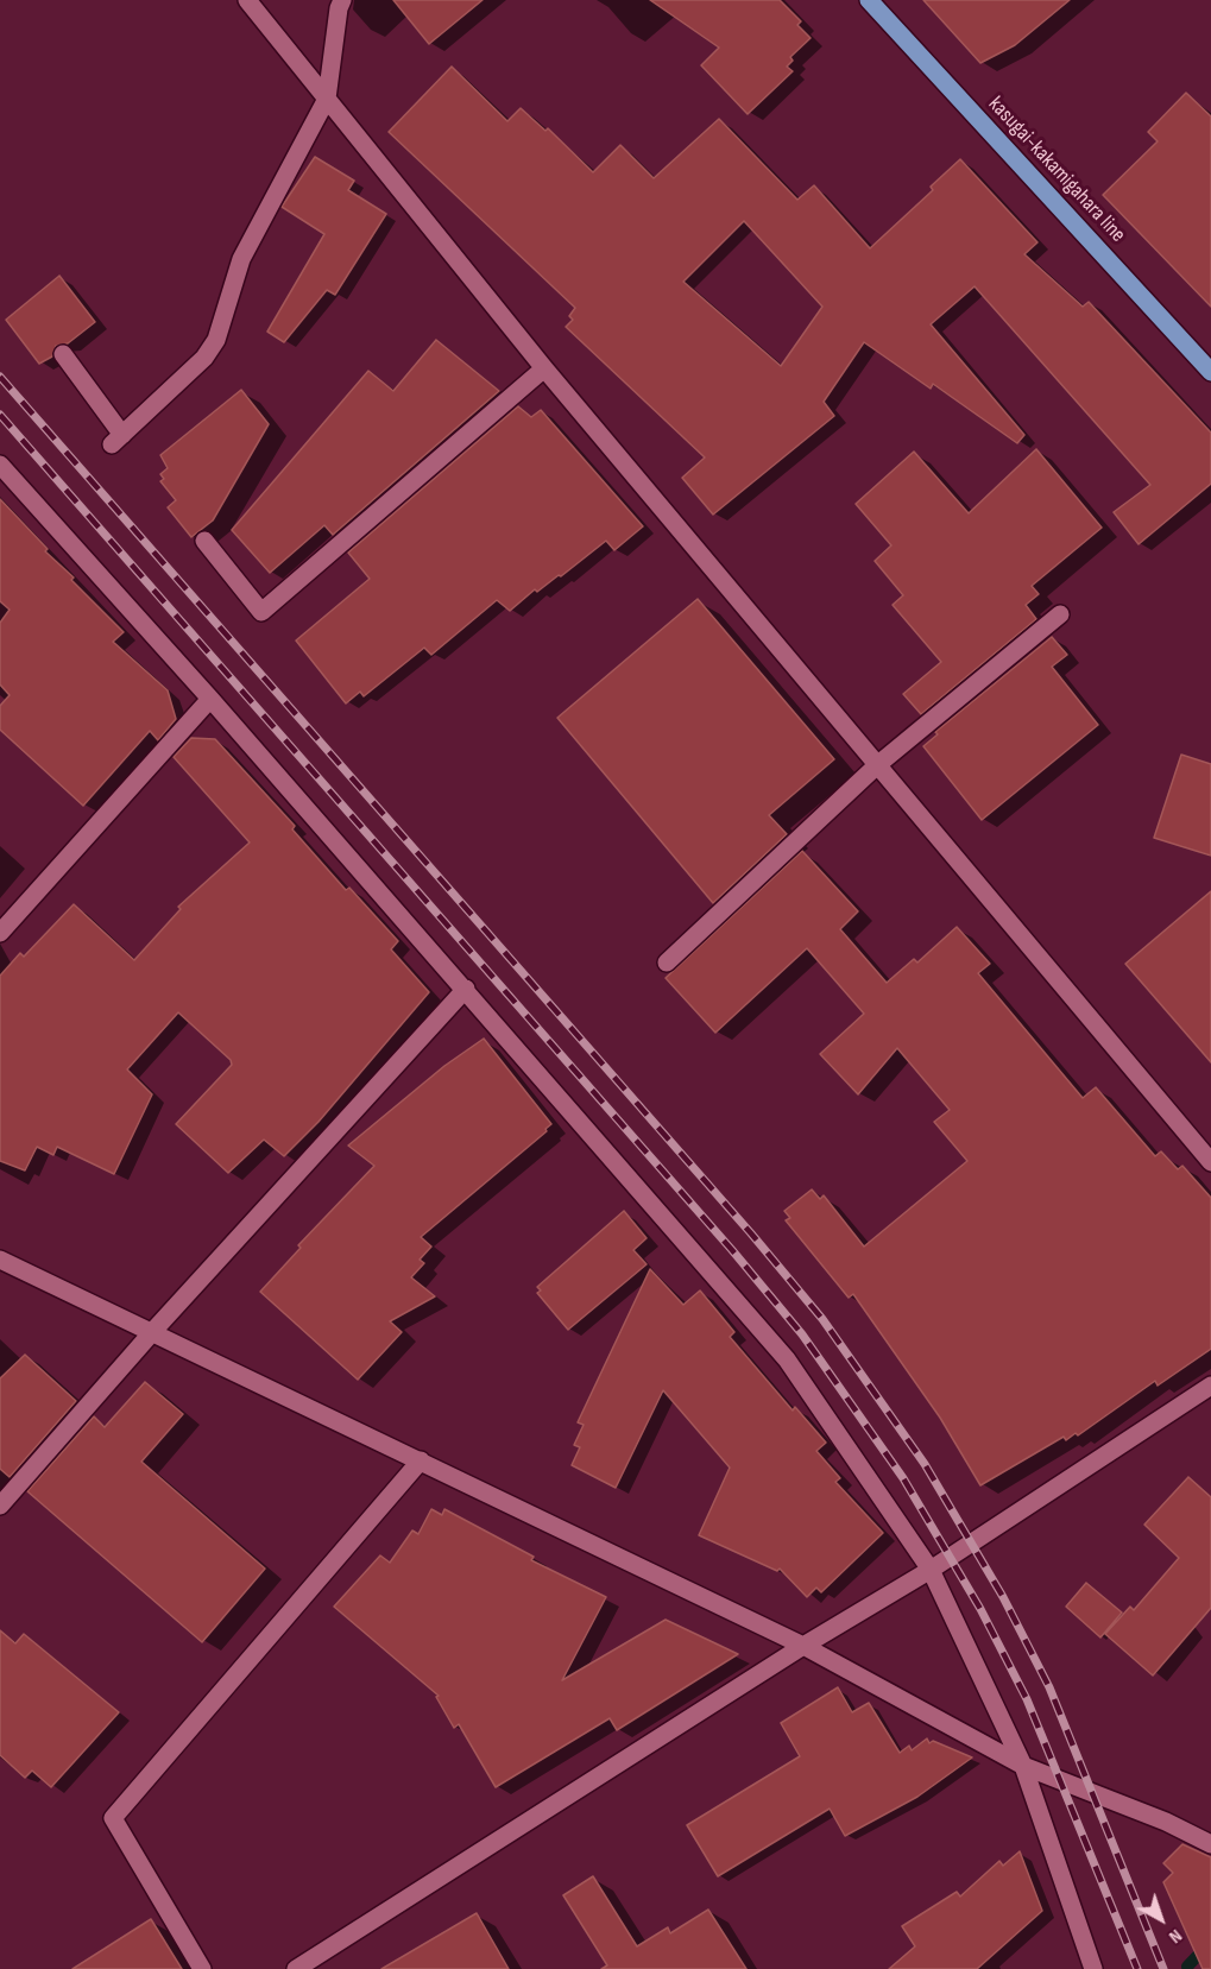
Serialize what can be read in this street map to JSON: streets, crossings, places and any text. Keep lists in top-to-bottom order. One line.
{"streets":{"main road":["kasugai-kakamigahara line"]},"north":"bottom right"}
